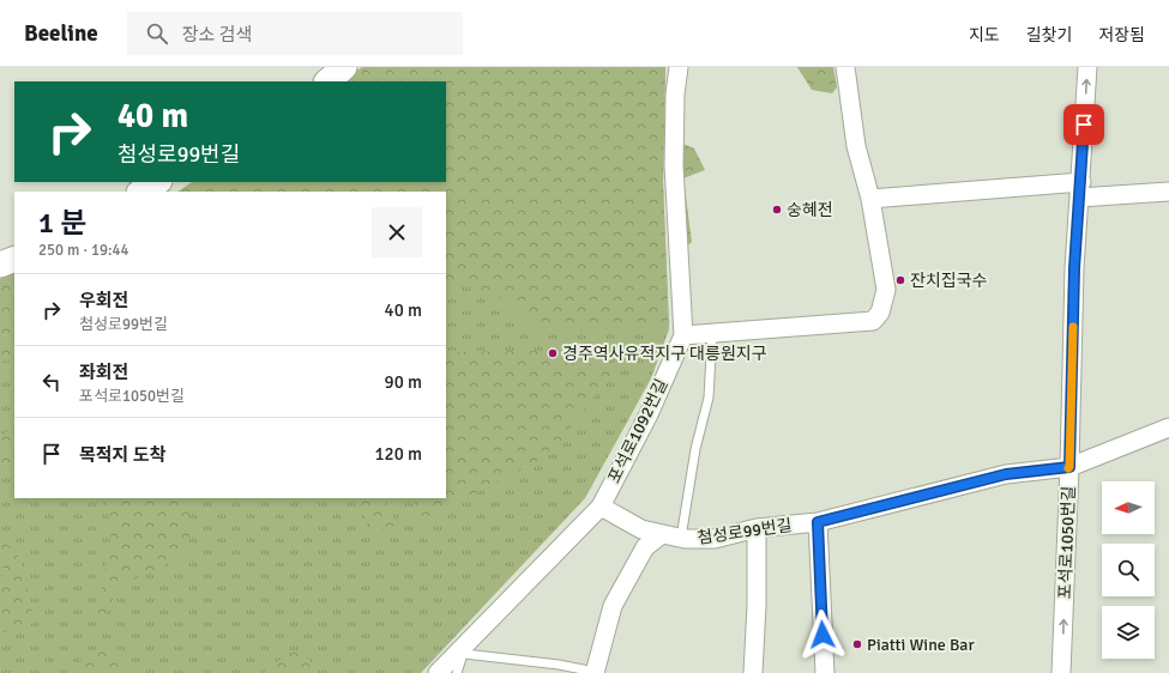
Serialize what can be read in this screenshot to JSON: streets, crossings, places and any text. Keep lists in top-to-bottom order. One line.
{"streets":{"street":["포석로1092번길","첨성로99번길","포석로1050번길"]},"crossings":[["포석로1092번길","첨성로99번길"],["첨성로99번길","포석로1050번길"]],"one_way":["포석로1050번길"],"places":["숭혜전","잔치집국수","경주역사유적지구 대릉원지구","Piatti Wine Bar"],"north":"left","page":{"header":"Beeline","search":"장소 검색","nav":["지도","길찾기","저장됨"],"turn":["40 m","첨성로99번길"],"heading":["1 분","250 m · 19:44"],"list":[{"name":"우회전","note":"첨성로99번길","value":"40 m"},{"name":"좌회전","note":"포석로1050번길","value":"90 m"},{"name":"목적지 도착","value":"120 m"}]}}
